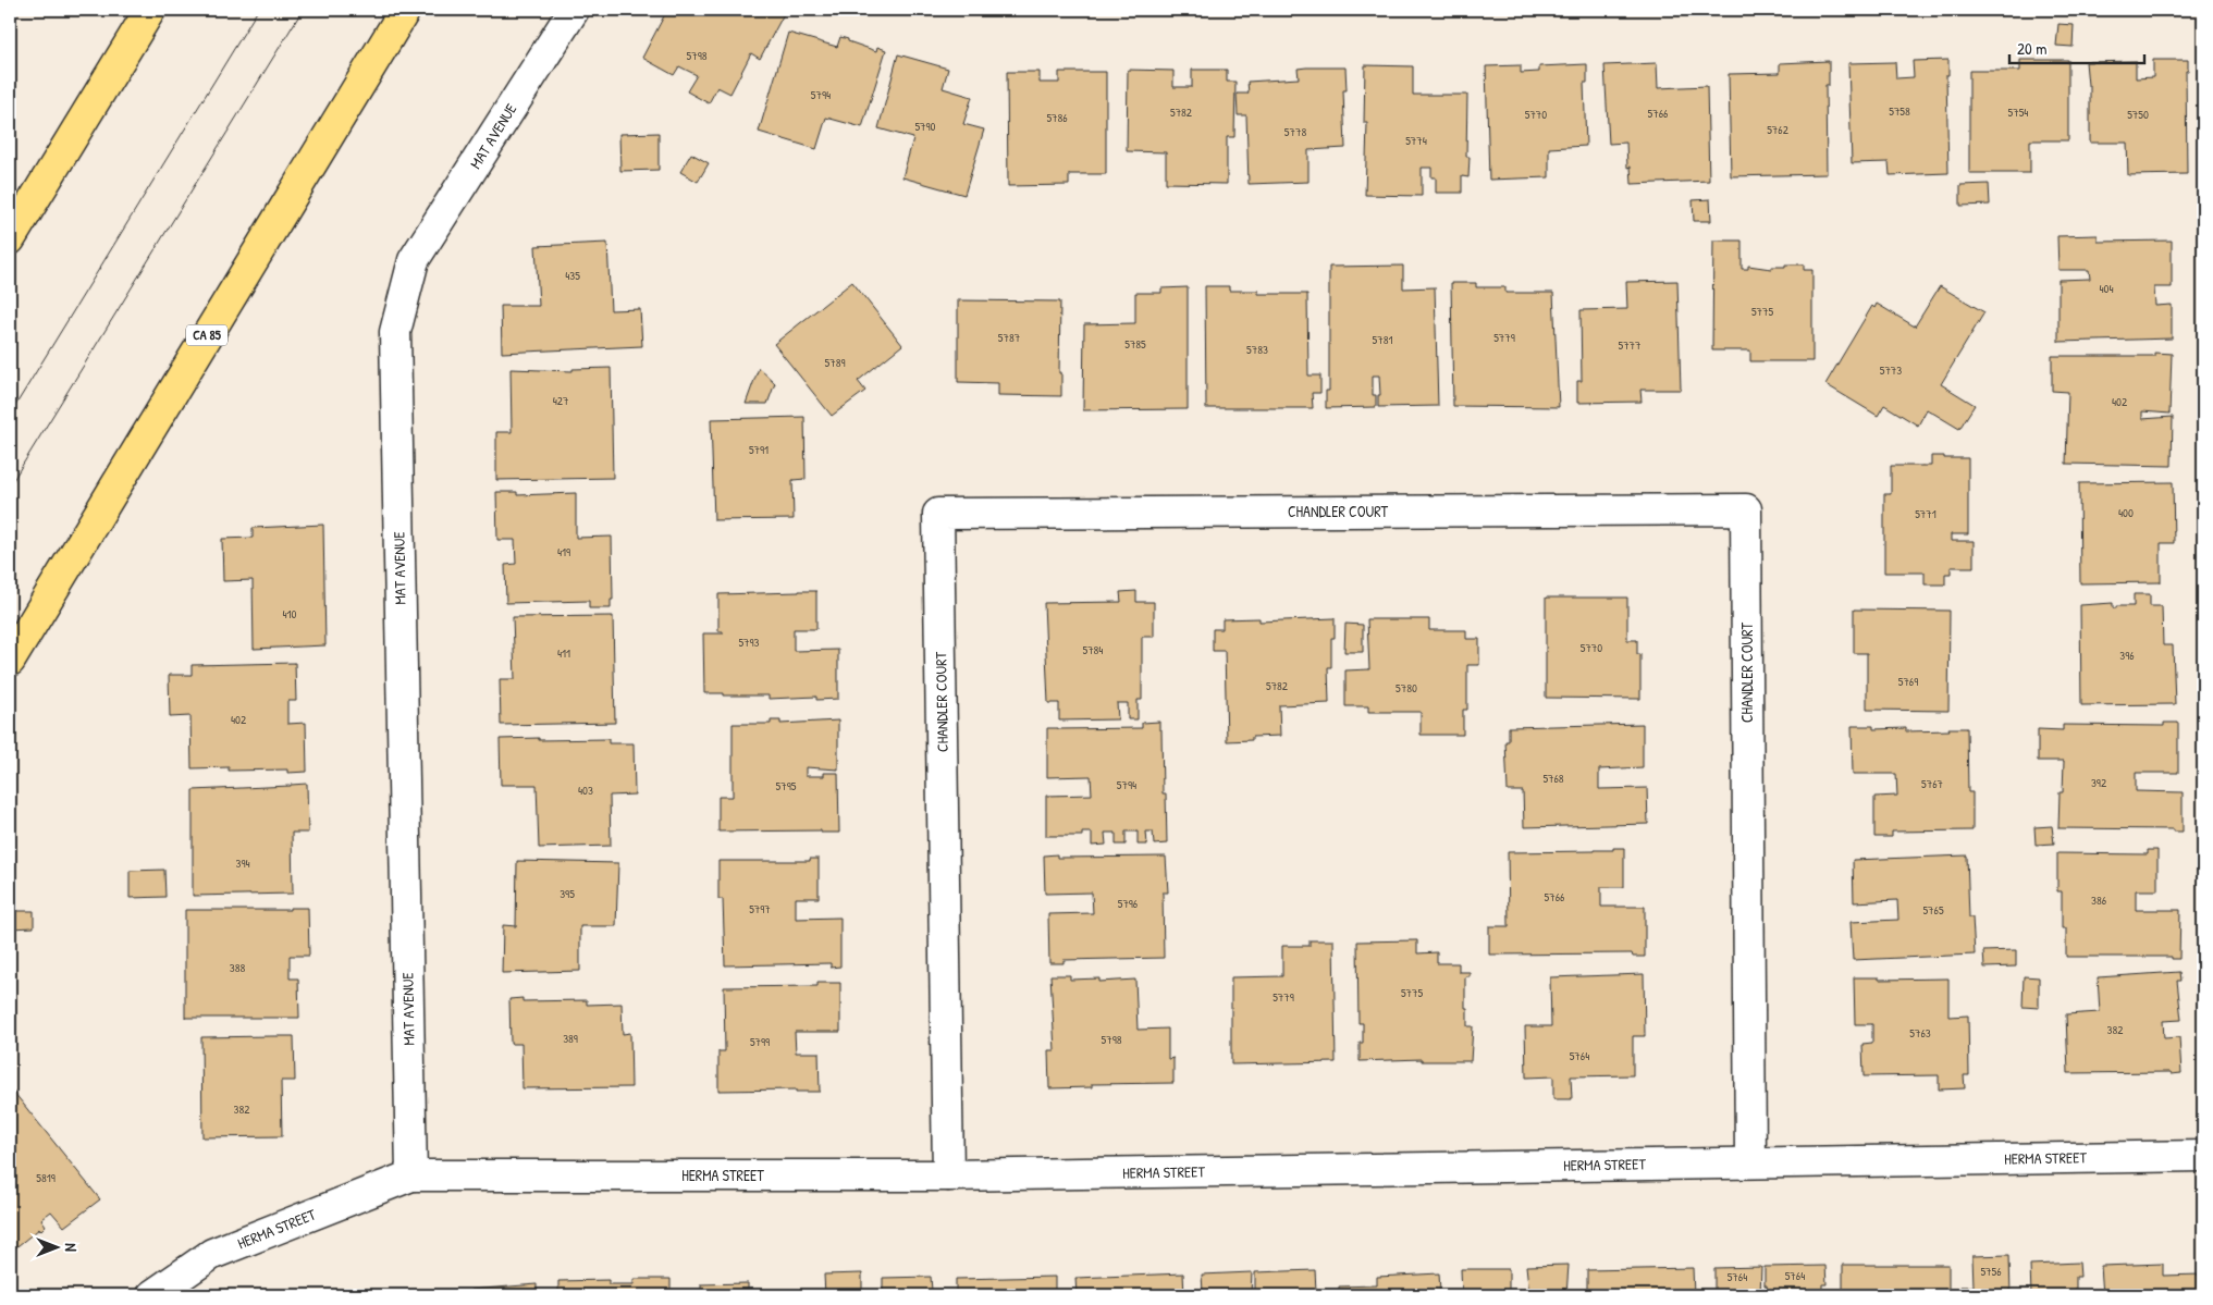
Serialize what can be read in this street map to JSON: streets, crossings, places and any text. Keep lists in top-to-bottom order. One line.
{"streets":{"highway":["CA 85"],"street":["MAT AVENUE","CHANDLER COURT","HERMA STREET"]},"crossings":[["MAT AVENUE","HERMA STREET"],["CHANDLER COURT","HERMA STREET"]],"house_numbers":["5798","5794","5758","5782","5754","5766","5770","5750","5786","5790","5762","5778","5774","435","404","5775","5787","5779","5781","5785","5777","5783","5789","5773","427","402","5791","400","5771","419","410","5793","5770","5784","411","396","5769","5782","5780","402","5768","392","5767","5794","5795","403","394","395","5766","386","5796","5797","5765","388","5775","5779","382","5763","389","5798","5799","5764","382","5819","5756","5764","5764"],"scale_bar":"20 m","north":"right"}
